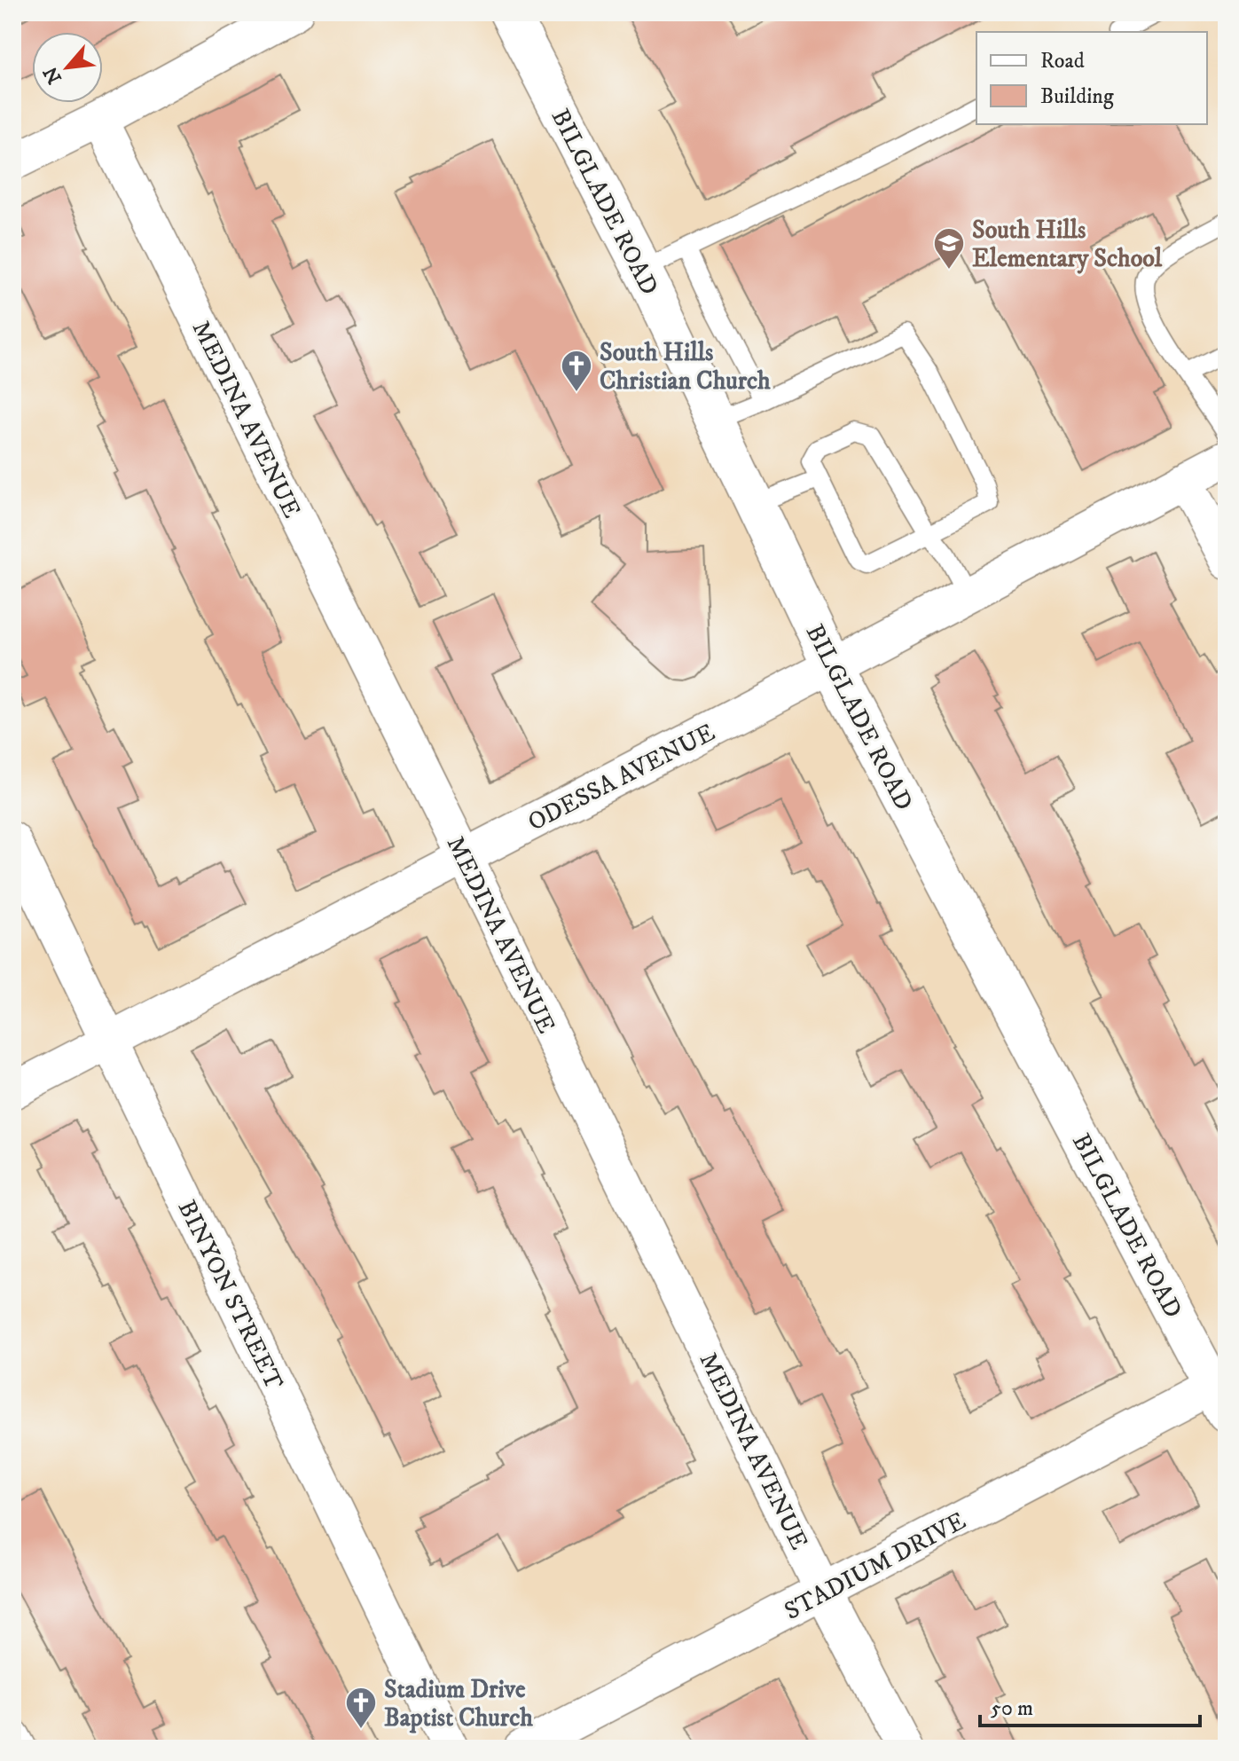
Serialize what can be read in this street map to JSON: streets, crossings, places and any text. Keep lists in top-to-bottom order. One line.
{"streets":{"street":["BILGLADE ROAD","MEDINA AVENUE","ODESSA AVENUE","BINYON STREET","STADIUM DRIVE"]},"crossings":[["BILGLADE ROAD","ODESSA AVENUE"],["BILGLADE ROAD","STADIUM DRIVE"],["MEDINA AVENUE","ODESSA AVENUE"],["MEDINA AVENUE","STADIUM DRIVE"],["ODESSA AVENUE","BINYON STREET"]],"places":{"school or university":["South Hills Elementary School"],"church":["South Hills Christian Church","Stadium Drive Baptist Church"]},"legend":["Road","Building"],"scale_bar":"50 m","north":"bottom left"}
